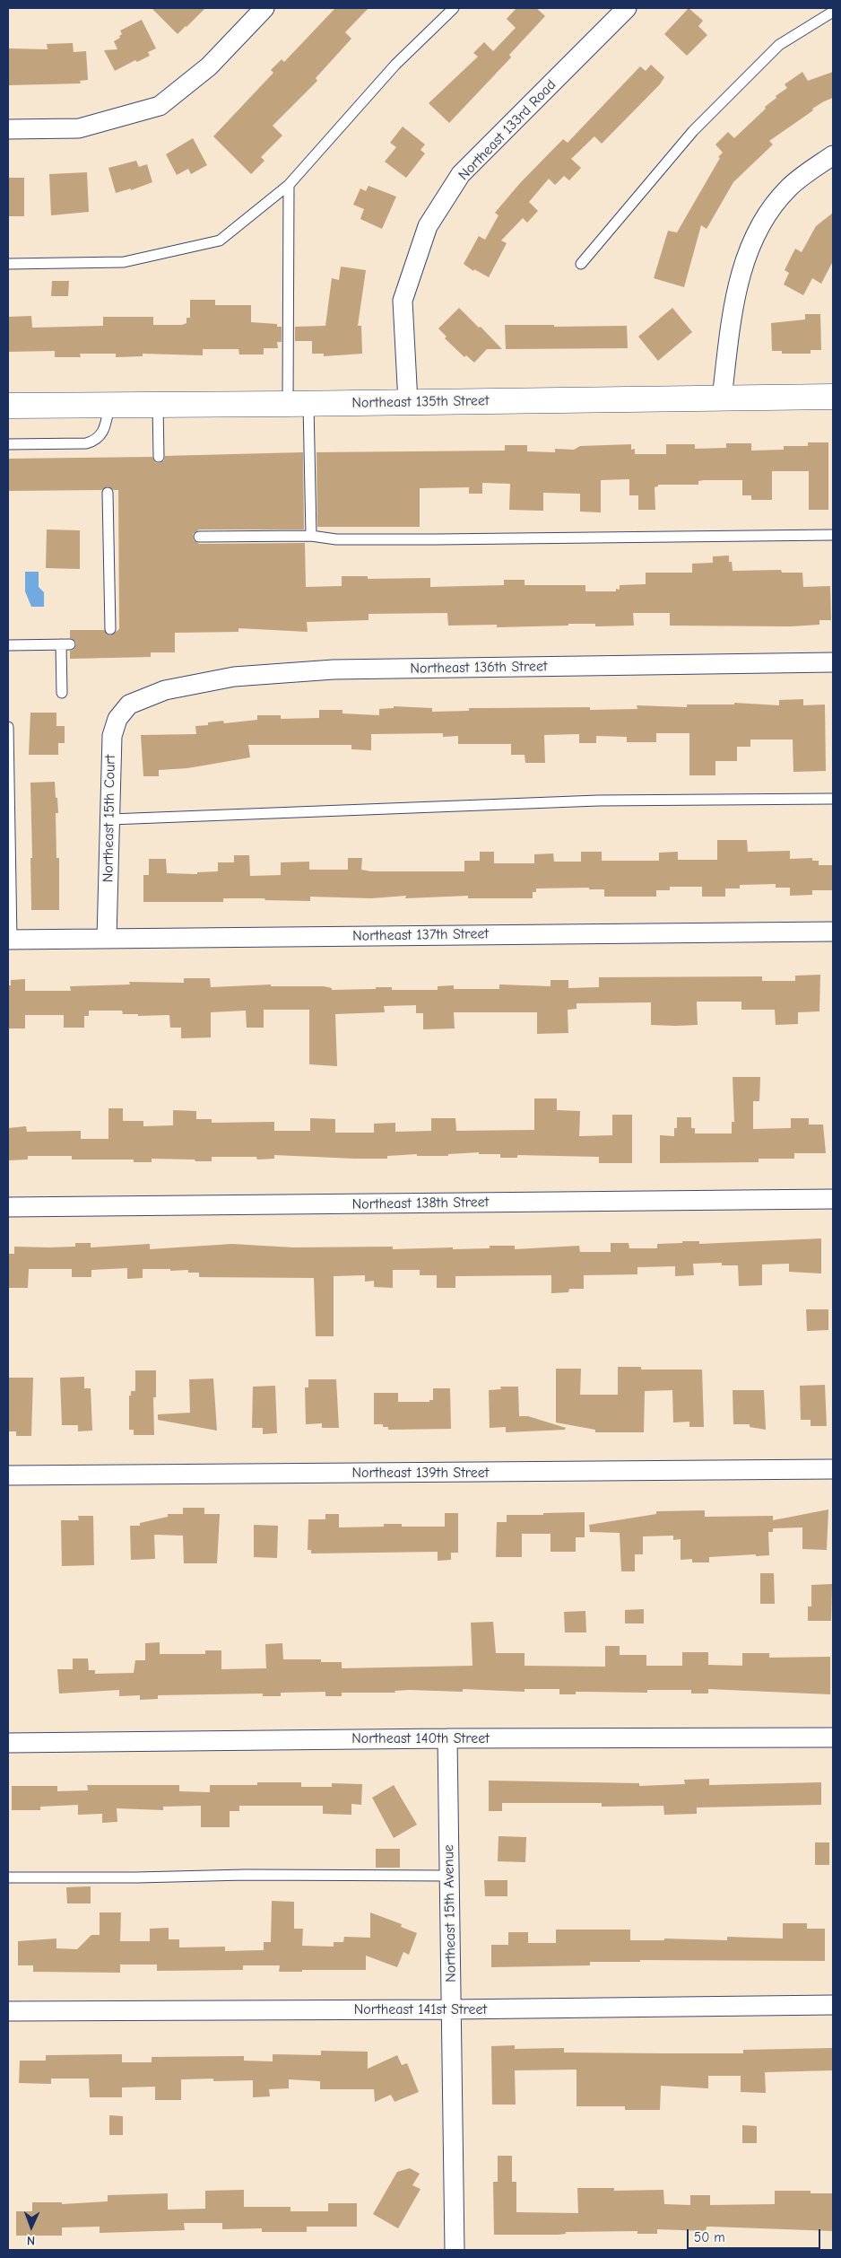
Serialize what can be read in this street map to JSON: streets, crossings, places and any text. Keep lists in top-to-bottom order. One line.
{"streets":{"main road":["Northeast 135th Street"],"street":["Northeast 133rd Road","Northeast 136th Street","Northeast 15th Court","Northeast 137th Street","Northeast 138th Street","Northeast 139th Street","Northeast 140th Street","Northeast 15th Avenue","Northeast 141st Street"]},"crossings":[["Northeast 133rd Road","Northeast 135th Street"],["Northeast 136th Street","Northeast 15th Court"],["Northeast 15th Court","Northeast 137th Street"],["Northeast 140th Street","Northeast 15th Avenue"],["Northeast 15th Avenue","Northeast 141st Street"]],"scale_bar":"50 m","north":"bottom"}
